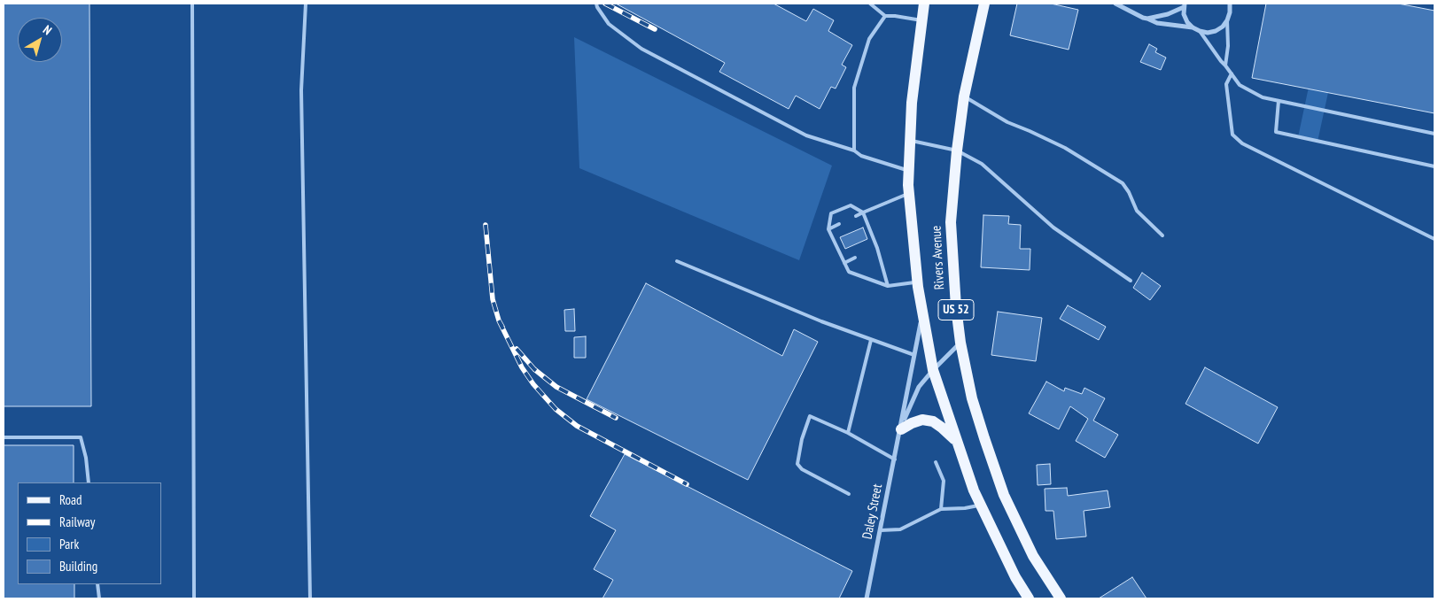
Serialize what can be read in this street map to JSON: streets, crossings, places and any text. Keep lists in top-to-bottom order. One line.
{"streets":{"main road":["Rivers Avenue","US 52"],"street":["Daley Street"]},"crossings":[["Rivers Avenue","Daley Street"]],"legend":["Road","Railway","Park","Building"],"north":"top right"}
